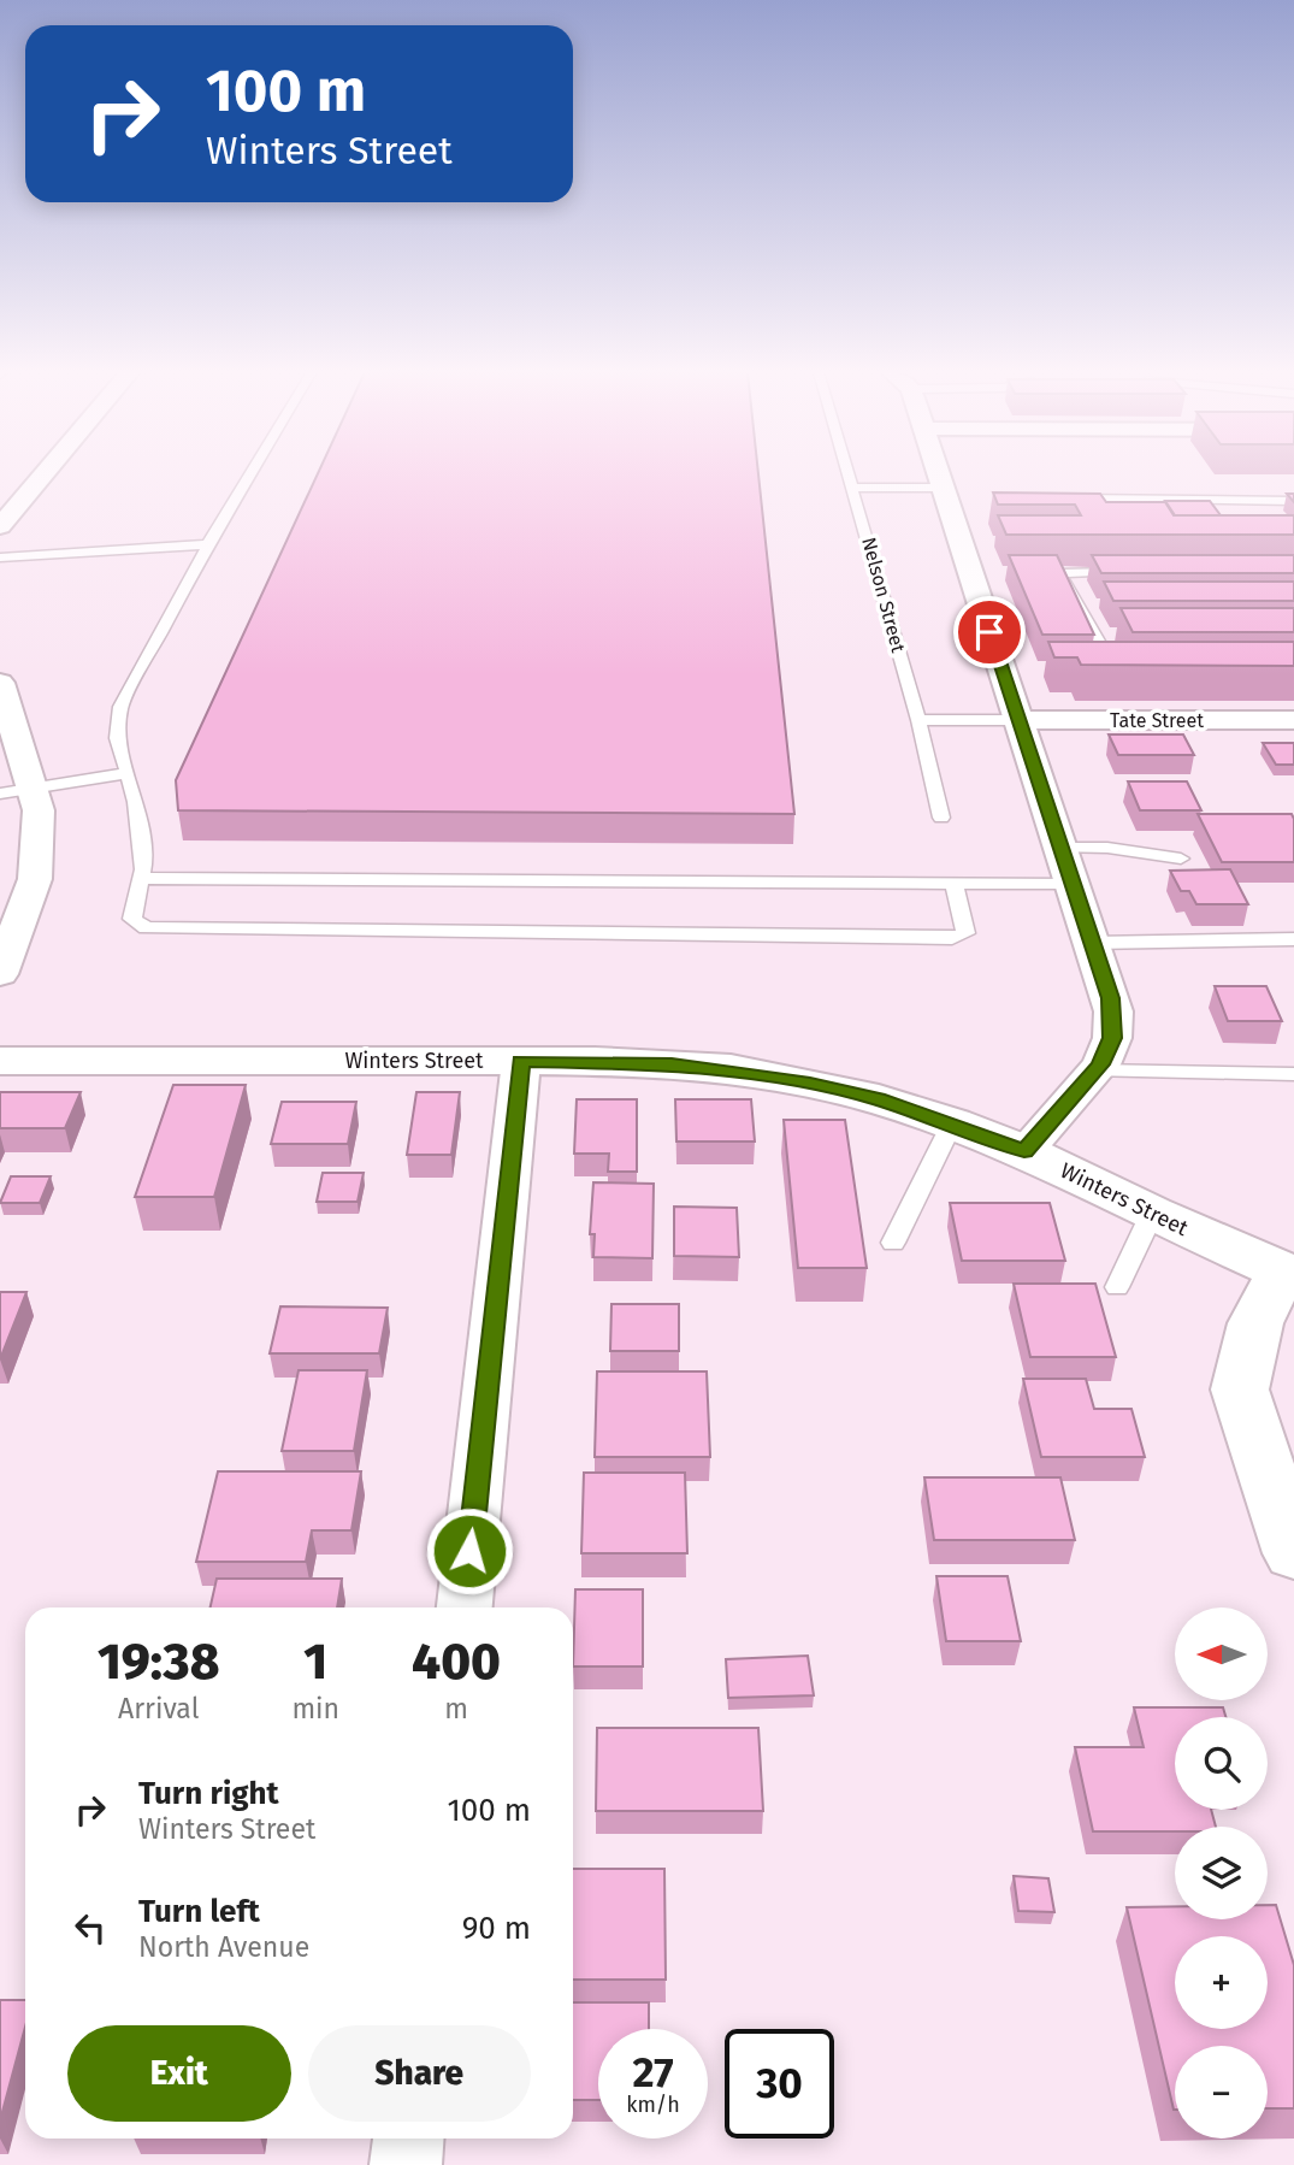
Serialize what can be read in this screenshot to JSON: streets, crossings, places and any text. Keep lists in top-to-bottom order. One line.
{"streets":{"main road":["Winters Street"],"street":["Tate Street"],"lane":["Nelson Street"]},"north":"left","page":{"turn":["100 m","Winters Street"],"map_buttons":["+","−"],"eta":["19:38","Arrival","1","min","400","m"],"list":[{"name":"Turn right","note":"Winters Street","value":"100 m"},{"name":"Turn left","note":"North Avenue","value":"90 m"}],"buttons":["Exit","Share"],"speed":"27 km/h","limit":"30"}}
